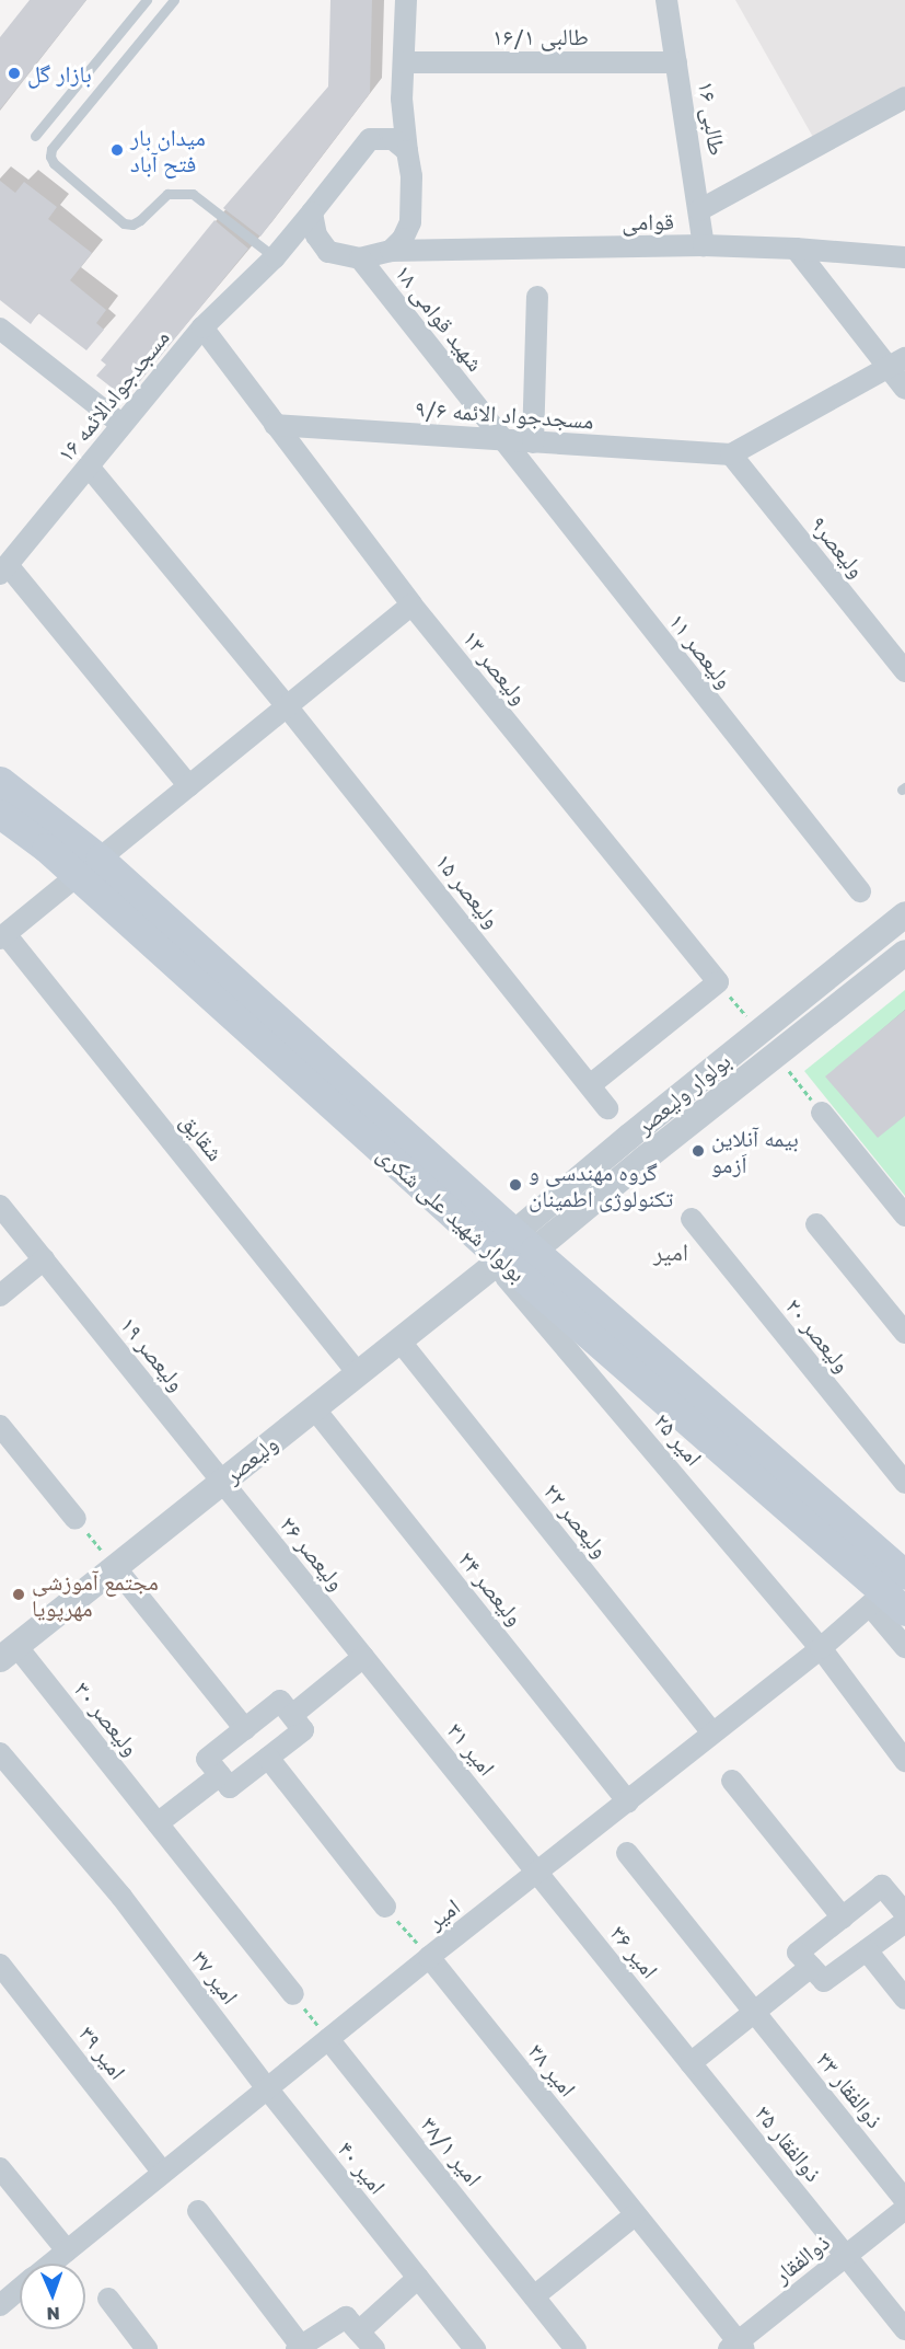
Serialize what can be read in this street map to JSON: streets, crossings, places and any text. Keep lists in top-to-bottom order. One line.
{"streets":{"main road":["بولوار شهید علی شکری"],"street":["طالبی ۱۶/۱","طالبی ۱۶","قوامی","شهید قوامی ۱۸","مسجدجوادالائمه ۱۶","مسجدجواد الائمه ۹/۶","ولیعصر۹","ولیعصر ۱۱","ولیعصر ۱۳","ولیعصر ۱۵","بولوار ولیعصر","شقایق","ولیعصر ۲۰","ولیعصر ۱۹","امیر ۲۵","ولیعصر","ولیعصر ۲۲","ولیعصر ۲۶","ولیعصر ۲۴","ولیعصر ۳۰","امیر ۳۱","امیر","امیر ۳۶","امیر ۳۷","امیر ۳۹","امیر ۳۸","ذوالفقار ۳۳","ذوالفقار ۳۵","امیر ۳۸/۱","امیر ۴۰","ذوالفقار"]},"crossings":[["طالبی ۱۶/۱","طالبی ۱۶"],["طالبی ۱۶","قوامی"],["قوامی","شهید قوامی ۱۸"],["قوامی","مسجدجوادالائمه ۱۶"],["شهید قوامی ۱۸","مسجدجوادالائمه ۱۶"],["شهید قوامی ۱۸","مسجدجواد الائمه ۹/۶"],["شهید قوامی ۱۸","ولیعصر ۱۱"],["مسجدجوادالائمه ۱۶","ولیعصر ۱۳"],["مسجدجوادالائمه ۱۶","ولیعصر ۱۵"],["مسجدجواد الائمه ۹/۶","ولیعصر۹"],["مسجدجواد الائمه ۹/۶","ولیعصر ۱۱"],["مسجدجواد الائمه ۹/۶","ولیعصر ۱۳"],["بولوار ولیعصر","بولوار شهید علی شکری"],["بولوار ولیعصر","امیر ۲۵"],["بولوار ولیعصر","ولیعصر"],["شقایق","ولیعصر"],["بولوار شهید علی شکری","امیر ۲۵"],["بولوار شهید علی شکری","ولیعصر"],["بولوار شهید علی شکری","امیر"],["ولیعصر ۱۹","ولیعصر"],["ولیعصر ۱۹","ولیعصر ۲۶"],["امیر ۲۵","ولیعصر"],["امیر ۲۵","امیر"],["ولیعصر","ولیعصر ۲۲"],["ولیعصر","ولیعصر ۲۶"],["ولیعصر","ولیعصر ۲۴"],["ولیعصر","ولیعصر ۳۰"],["ولیعصر ۲۲","امیر"],["ولیعصر ۲۶","امیر ۳۱"],["ولیعصر ۲۴","امیر"],["امیر ۳۱","امیر"],["امیر ۳۱","امیر ۳۶"],["امیر","امیر ۳۶"],["امیر","امیر ۳۷"],["امیر","امیر ۳۹"],["امیر","امیر ۳۸"],["امیر","امیر ۳۸/۱"],["امیر","امیر ۴۰"],["امیر ۳۶","ذوالفقار ۳۵"],["امیر ۳۷","امیر ۴۰"],["امیر ۳۸","ذوالفقار"],["ذوالفقار ۳۵","ذوالفقار"]],"districts":["امیر"],"places":["بازار گل","میدان بار فتح آباد","بیمه آنلاین اَزمو","گروه مهندسی و تکنولوژی اطمینان","مجتمع آموزشی مهرپویا"],"north":"bottom"}
